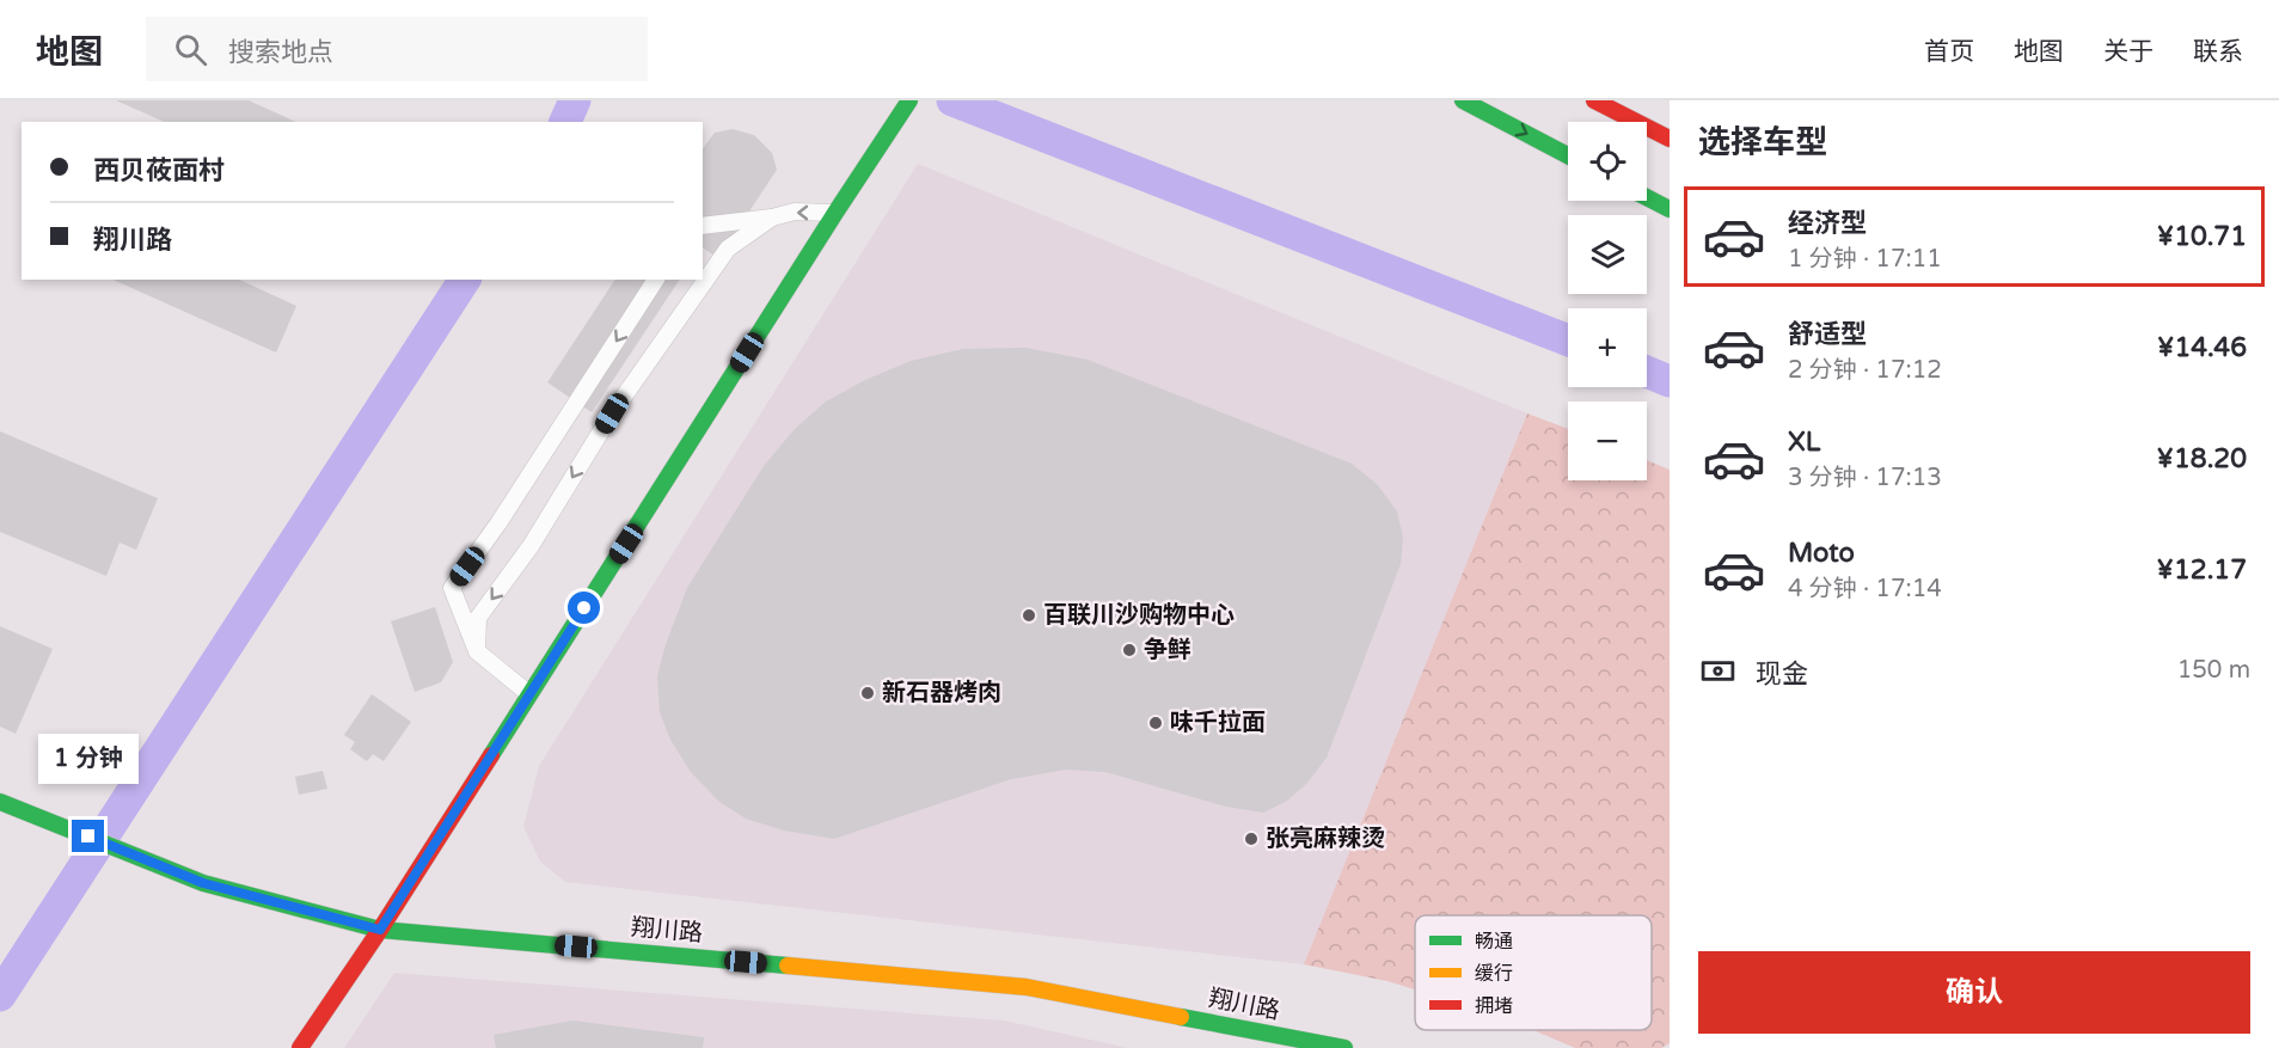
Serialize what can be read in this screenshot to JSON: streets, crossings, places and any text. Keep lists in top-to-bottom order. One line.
{"streets":{"street":["翔川路"]},"places":["百联川沙购物中心","争鲜","新石器烤肉","味千拉面","张亮麻辣烫"],"legend":["畅通","缓行","拥堵"],"page":{"header":"地图","search":"搜索地点","nav":["首页","地图","关于","联系"],"heading":"选择车型","map_buttons":["+","−"],"banner":["西贝莜面村","翔川路"],"list":[{"name":"经济型","note":"1 分钟 · 17:11","value":"¥10.71"},{"name":"舒适型","note":"2 分钟 · 17:12","value":"¥14.46"},{"name":"XL","note":"3 分钟 · 17:13","value":"¥18.20"},{"name":"Moto","note":"4 分钟 · 17:14","value":"¥12.17"}],"pay":["现金","150 m"],"bubble":"1 分钟","buttons":"确认"}}
